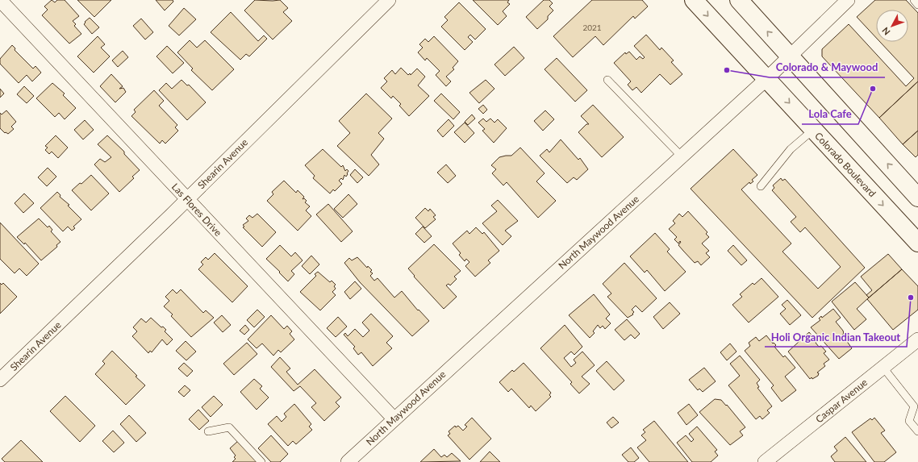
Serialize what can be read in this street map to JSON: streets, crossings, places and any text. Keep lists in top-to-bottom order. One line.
{"streets":{"main road":["Colorado Boulevard"],"street":["Shearin Avenue","Las Flores Drive","North Maywood Avenue","Caspar Avenue"]},"crossings":[["Shearin Avenue","Las Flores Drive"],["Colorado Boulevard","North Maywood Avenue"],["Las Flores Drive","North Maywood Avenue"]],"places":["Colorado & Maywood","Lola Cafe","Holi Organic Indian Takeout"],"house_numbers":["2021"],"north":"bottom left"}
